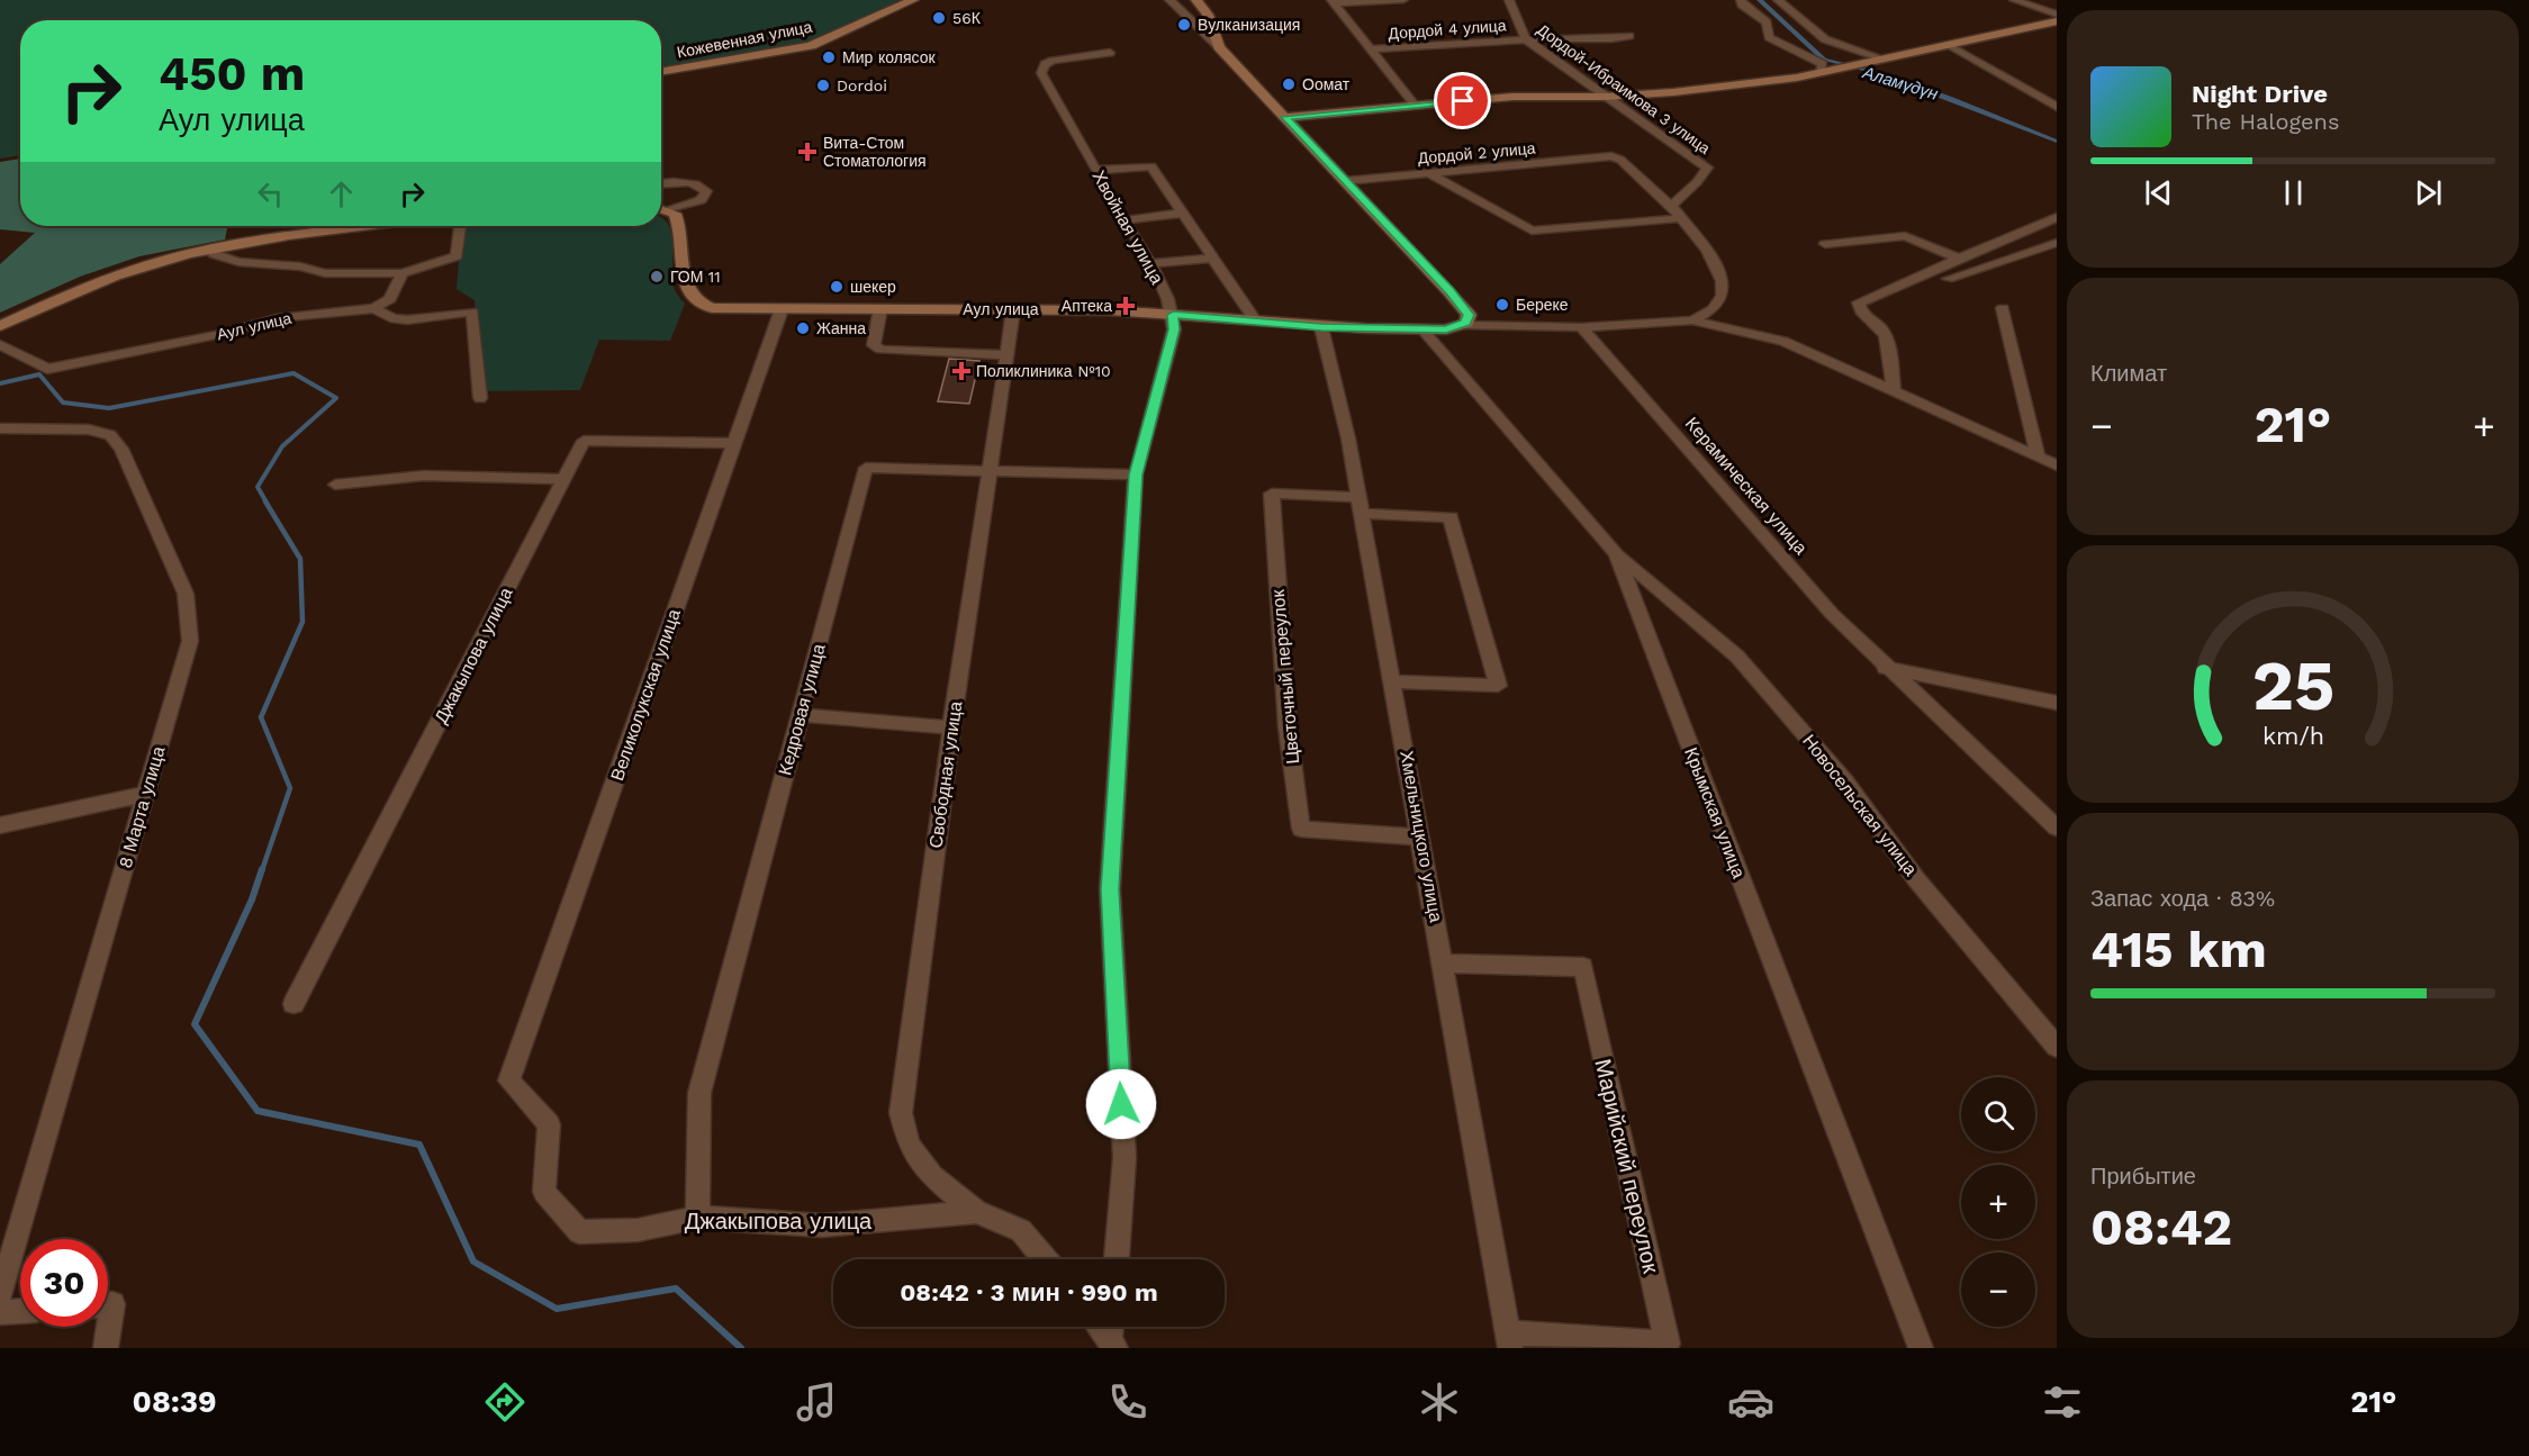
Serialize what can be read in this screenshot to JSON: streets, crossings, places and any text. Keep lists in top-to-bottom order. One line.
{"streets":{"main road":["Кожевенная улица","Аул улица"],"street":["Дордой 4 улица","Дордой-Ибраимова 3 улица","Дордой 2 улица","Хвойная улица","Керамическая улица","Джакыпова улица","Цветочный переулок","Великолукская улица","Кедровая улица","Свободная улица","Новосельская улица","8 Марта улица","Крымская улица","Хмельницкого улица","Марийский переулок"]},"crossings":[["Дордой 4 улица","Дордой-Ибраимова 3 улица"],["Дордой-Ибраимова 3 улица","Дордой 2 улица"],["Хвойная улица","Аул улица"],["Хвойная улица","Кедровая улица"],["Аул улица","Великолукская улица"],["Аул улица","Свободная улица"],["Аул улица","Крымская улица"],["Аул улица","Хмельницкого улица"],["Джакыпова улица","Великолукская улица"],["Джакыпова улица","Кедровая улица"],["Джакыпова улица","Свободная улица"],["Цветочный переулок","Хмельницкого улица"],["Кедровая улица","Свободная улица"],["Новосельская улица","Крымская улица"],["Хмельницкого улица","Марийский переулок"]],"water":["Аламүдүн"],"places":{"other":["56К","Вулканизация","Мир колясок","Оомат","Dordoi","ГОМ 11","шекер","Береке","Жанна"],"health":["Вита-Стом Стоматология","Аптека","Поликлиника №10"]},"page":{"turn":["450 m","Аул улица"],"song":["Night Drive","The Halogens"],"tile":["Климат",["Запас хода · 83%","415 km"],["Прибытие","08:42"]],"heat":["−","21°","+"],"map_buttons":["+","−"],"limit":"30","trip":"08:42 · 3 мин · 990 m","tabs":["08:39","21°"],"gauge":["25","km/h"]}}
